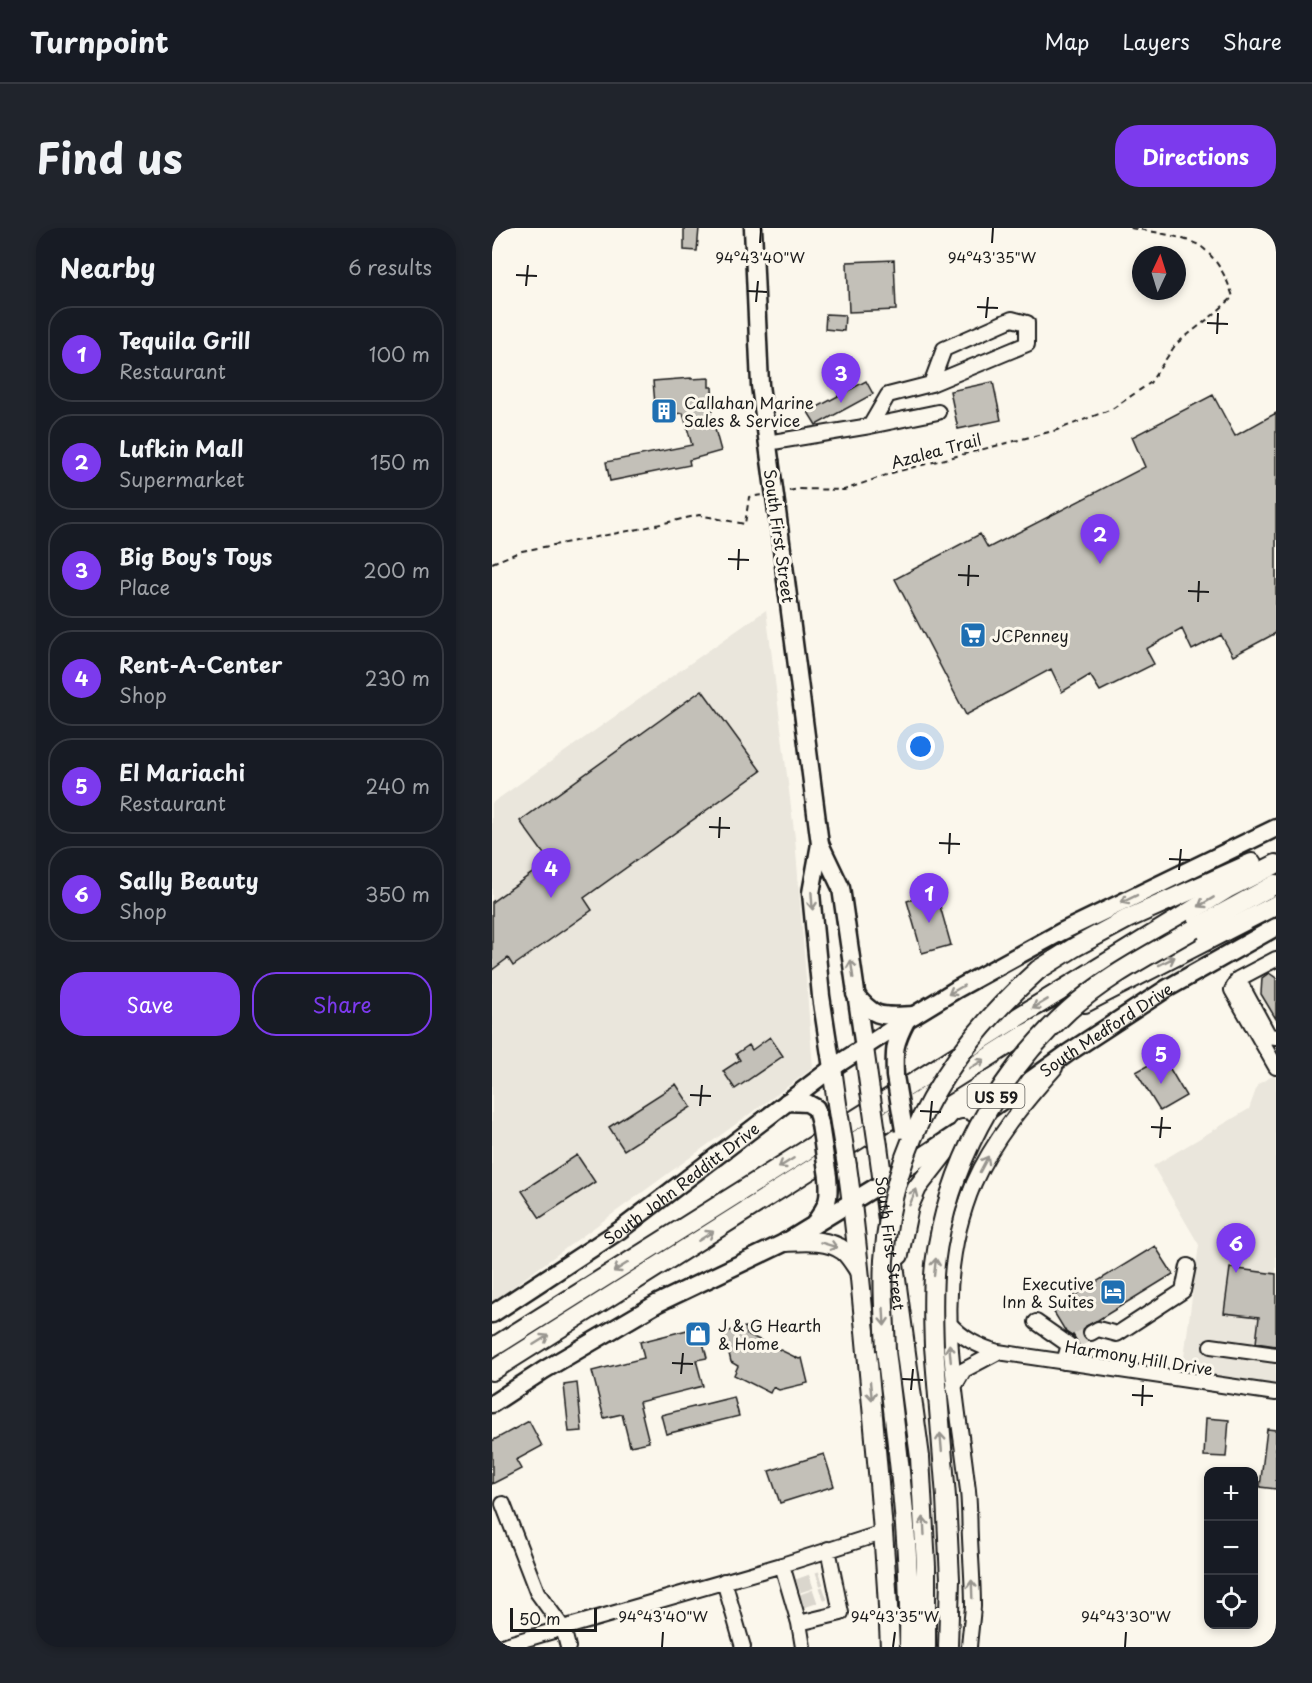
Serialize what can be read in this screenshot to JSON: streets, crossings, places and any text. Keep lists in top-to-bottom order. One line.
{"streets":{"highway":["South First Street","US 59"],"main road":["South Medford Drive","South John Redditt Drive"],"street":["Harmony Hill Drive"],"path":["Azalea Trail"]},"crossings":[["South First Street","South Medford Drive"],["South First Street","South John Redditt Drive"]],"places":{"building":["Callahan Marine Sales & Service"],"supermarket":["JCPenney"],"hotel":["Executive Inn & Suites"],"shop":["J & G Hearth & Home"]},"scale_bar":"50 m","north":"top","page":{"header":"Turnpoint","nav":["Map","Layers","Share"],"title":"Find us","buttons":["Directions",["Save","Share"]],"heading":["Nearby","6 results"],"list":[{"mark":"1","name":"Tequila Grill","note":"Restaurant","value":"100 m"},{"mark":"2","name":"Lufkin Mall","note":"Supermarket","value":"150 m"},{"mark":"3","name":"Big Boy's Toys","note":"Place","value":"200 m"},{"mark":"4","name":"Rent-A-Center","note":"Shop","value":"230 m"},{"mark":"5","name":"El Mariachi","note":"Restaurant","value":"240 m"},{"mark":"6","name":"Sally Beauty","note":"Shop","value":"350 m"}],"pins":["3","2","4","1","5","6"],"map_buttons":["+","−"],"scale":"50 m"},"coordinates":["94°43'40\"W","94°43'35\"W","94°43'30\"W"]}
